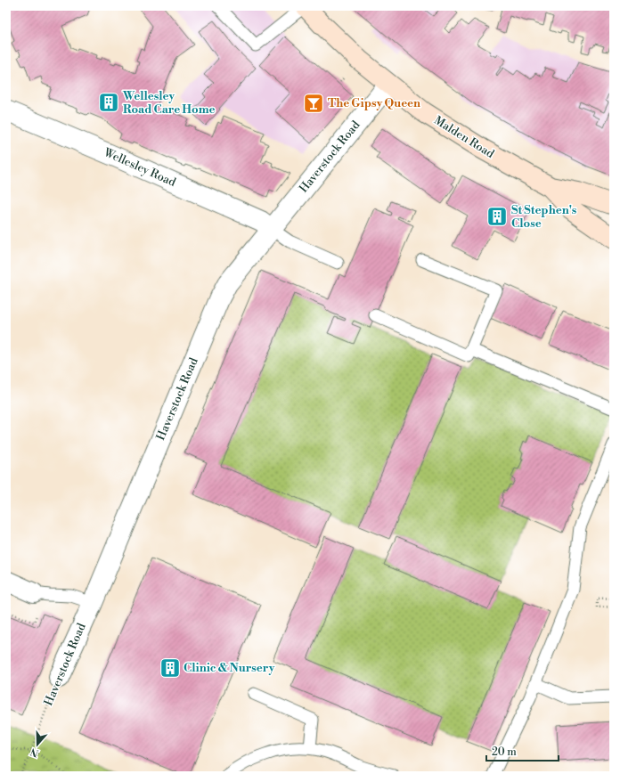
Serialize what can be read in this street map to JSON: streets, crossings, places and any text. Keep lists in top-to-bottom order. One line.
{"streets":{"main road":["Malden Road"],"street":["Haverstock Road","Wellesley Road"]},"crossings":[["Malden Road","Haverstock Road"],["Haverstock Road","Wellesley Road"]],"places":{"building":["Wellesley Road Care Home","St Stephen's Close","Clinic & Nursery"],"bar":["The Gipsy Queen"]},"scale_bar":"20 m","north":"bottom"}
